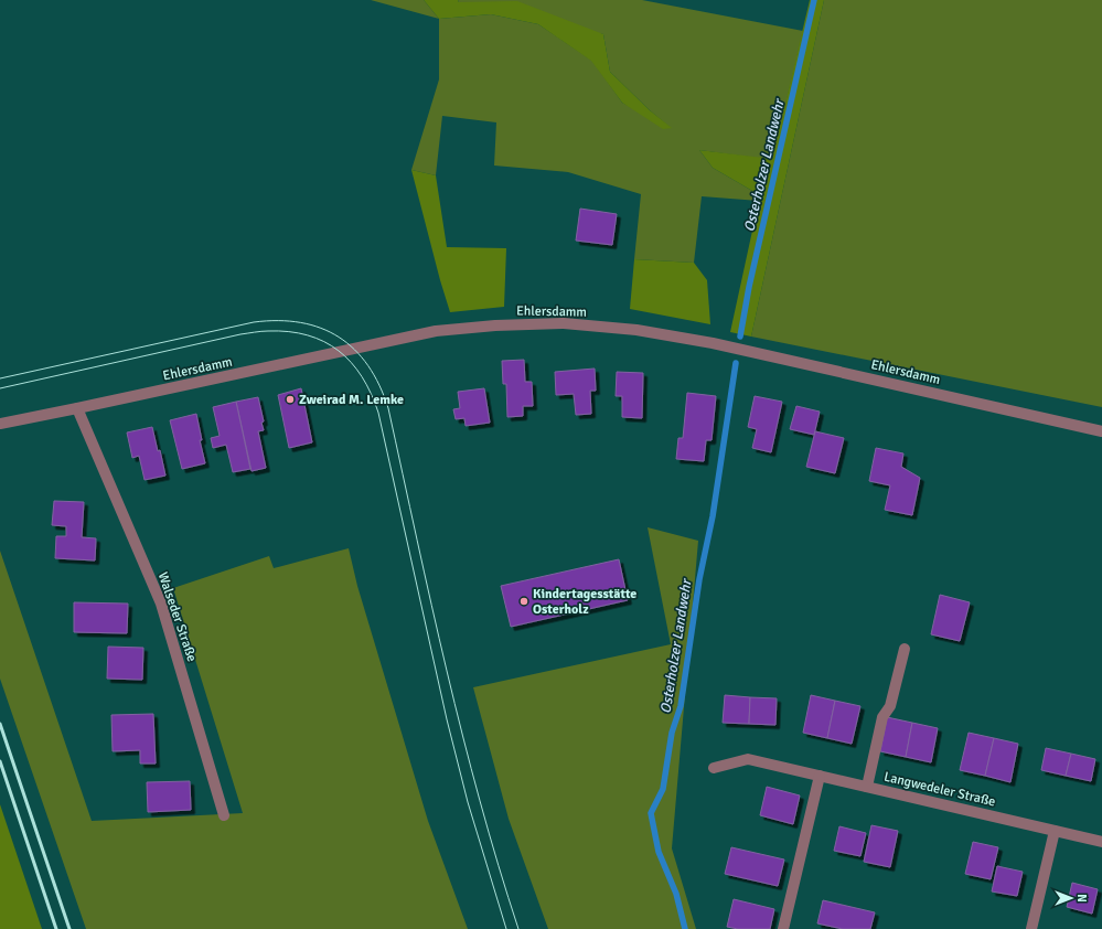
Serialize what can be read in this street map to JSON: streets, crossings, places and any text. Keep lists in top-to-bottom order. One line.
{"streets":{"street":["Ehlersdamm","Walseder Straße","Langwedeler Straße"]},"crossings":[["Ehlersdamm","Walseder Straße"]],"water":["Osterholzer Landwehr"],"places":["Zweirad M. Lemke","Kindertagesstätte Osterholz"],"north":"right"}
